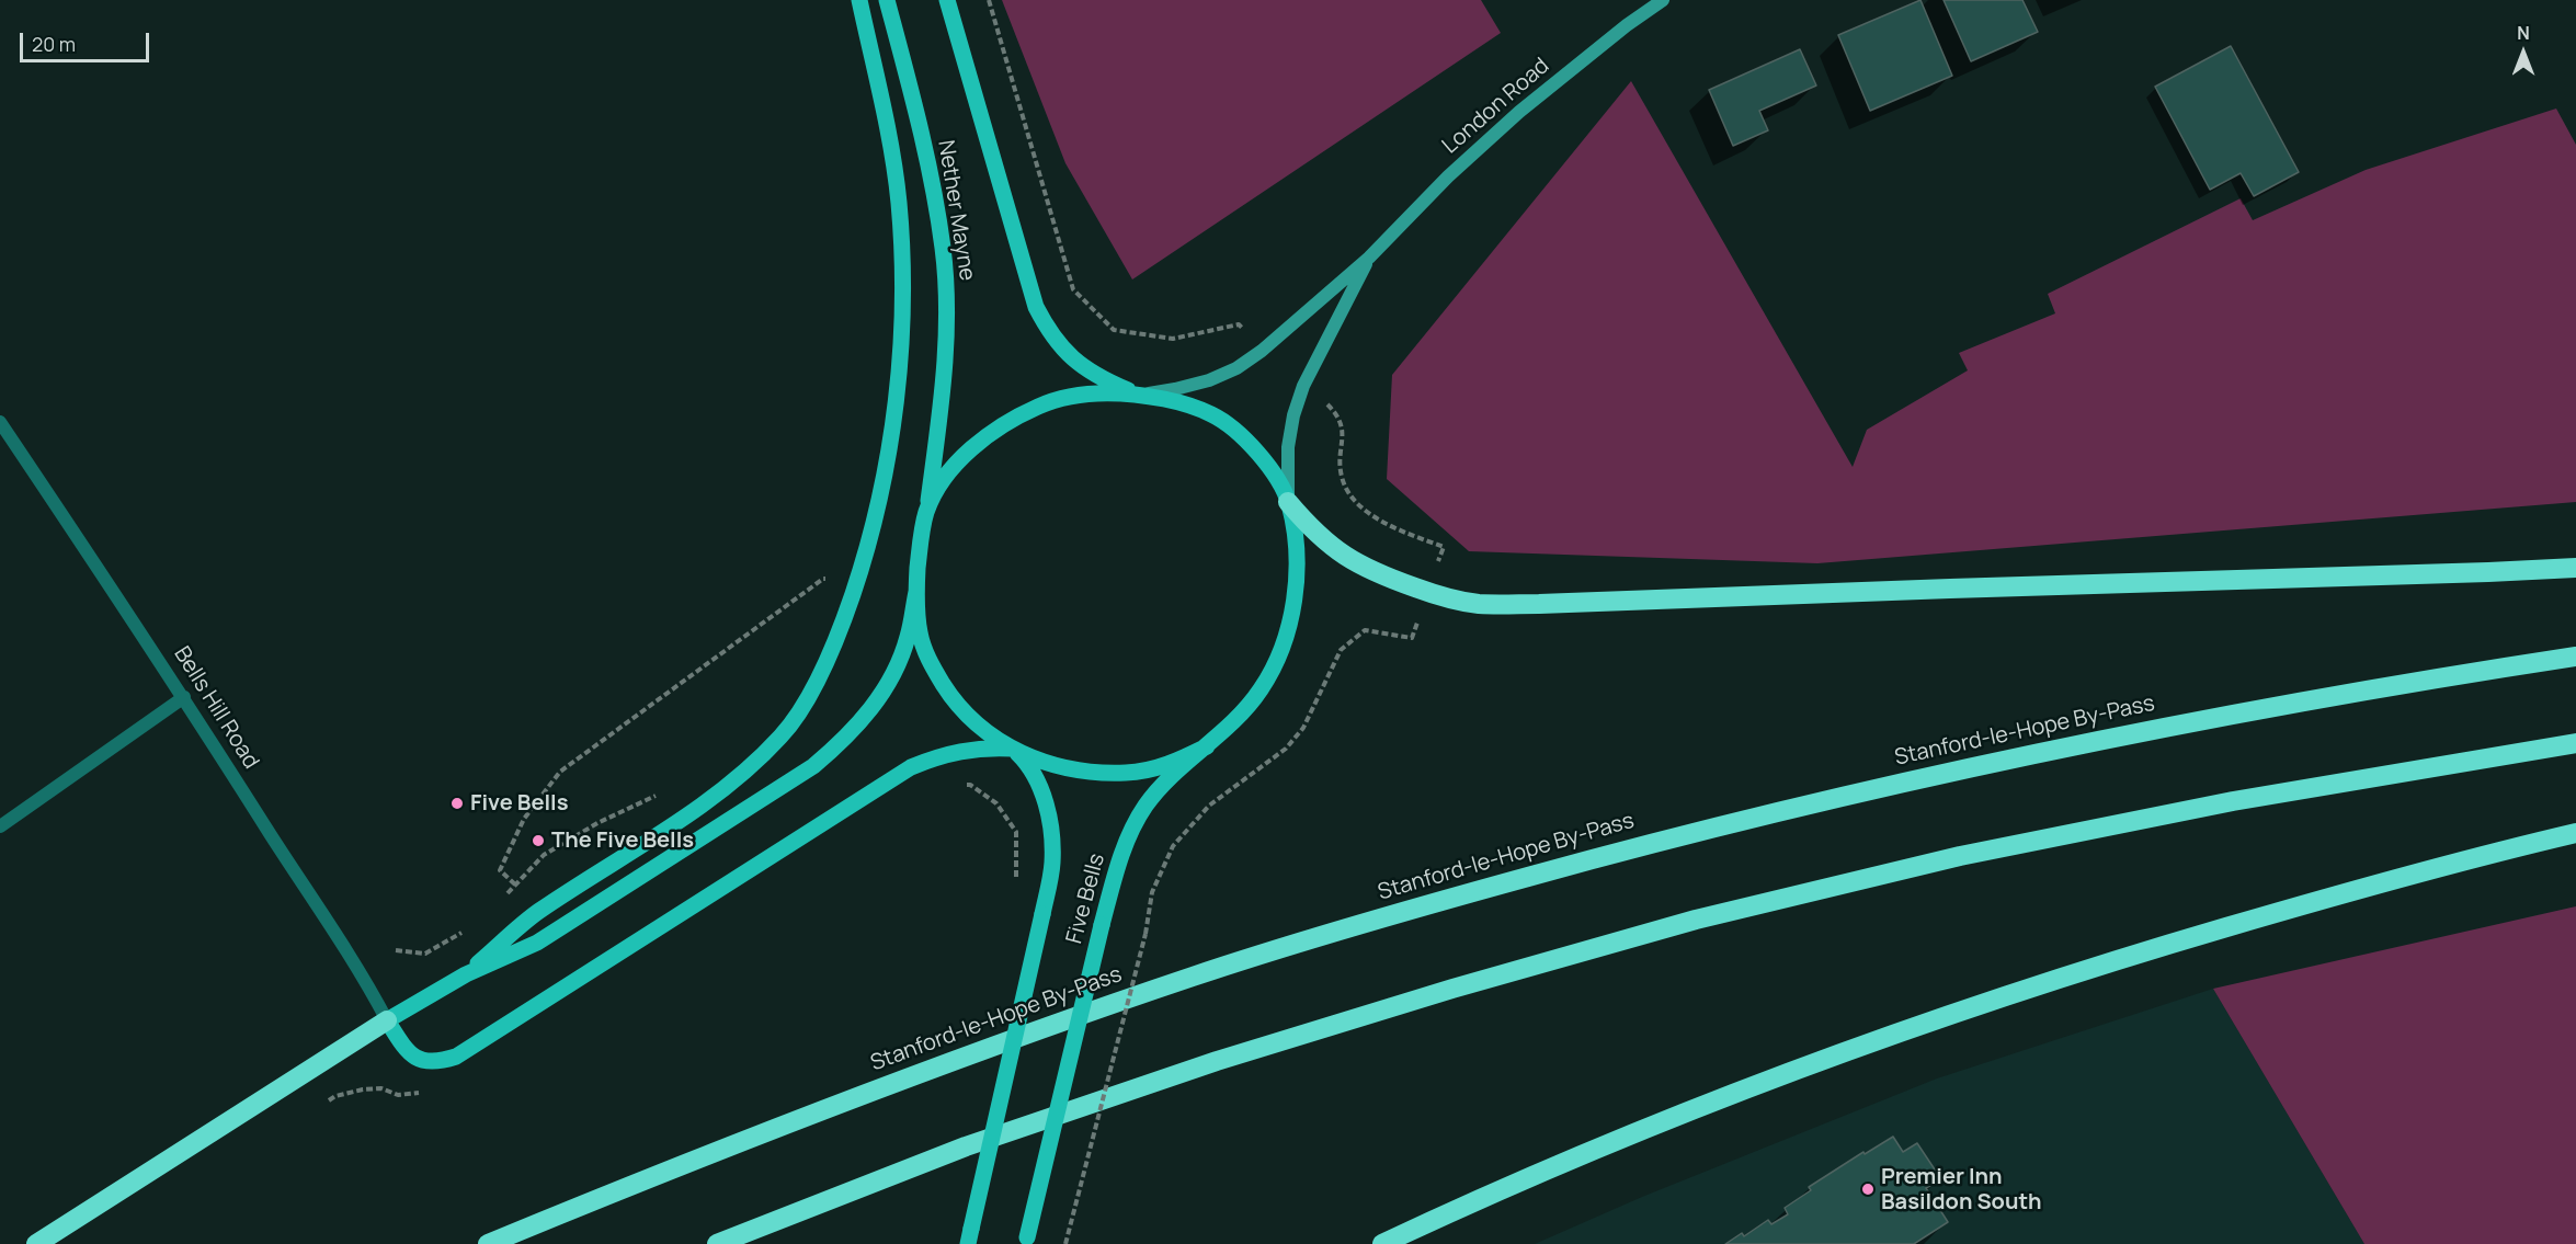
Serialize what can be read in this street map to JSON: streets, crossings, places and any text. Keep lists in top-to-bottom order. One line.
{"streets":{"highway":["Stanford-le-Hope By-Pass"],"main road":["London Road","Nether Mayne","Five Bells"],"street":["Bells Hill Road"]},"crossings":[["London Road","Nether Mayne"],["London Road","Five Bells"],["Nether Mayne","Five Bells"]],"places":["Five Bells","The Five Bells","Premier Inn Basildon South"],"scale_bar":"20 m","north":"top"}
